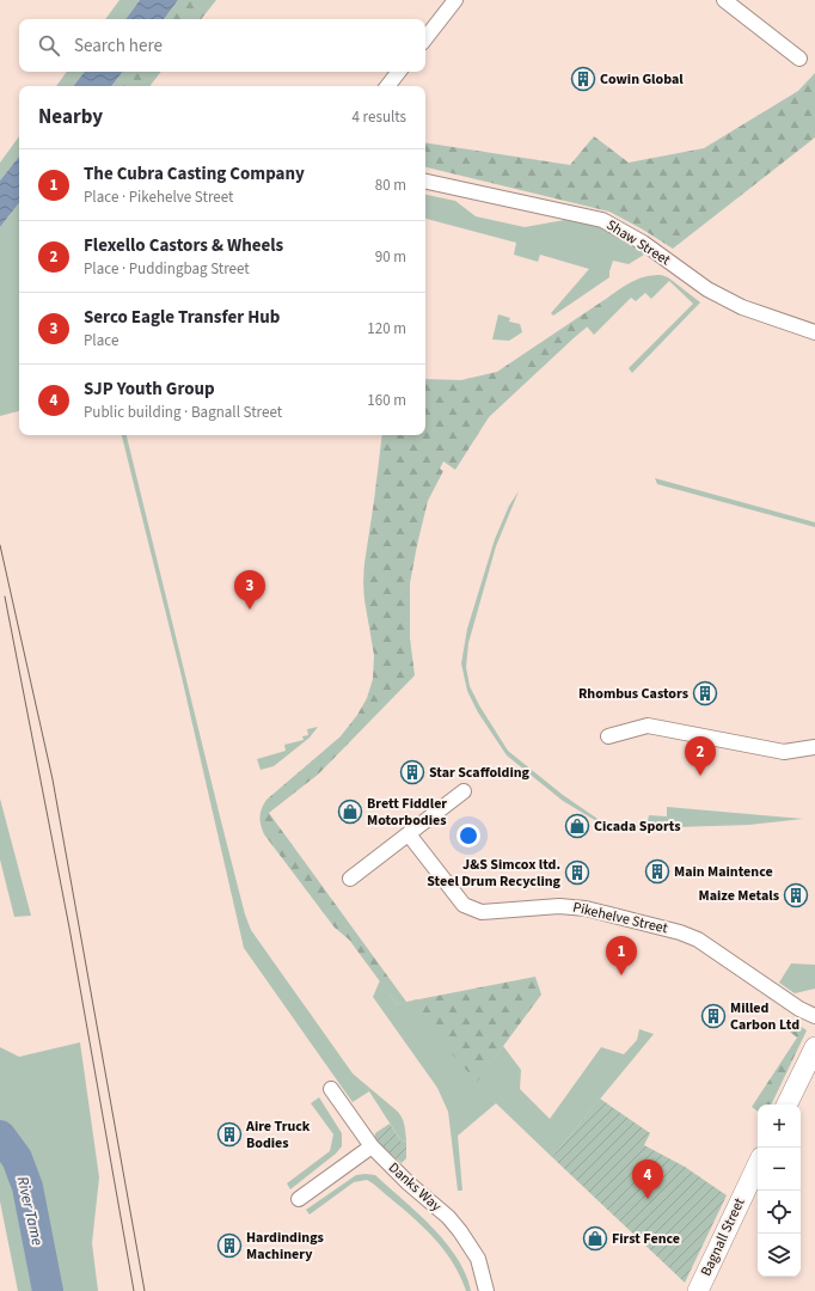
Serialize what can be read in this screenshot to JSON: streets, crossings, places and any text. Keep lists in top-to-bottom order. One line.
{"streets":{"street":["Shaw Street","Pikehelve Street","Danks Way","Bagnall Street"]},"water":["River Tame"],"places":{"building":["Cowin Global","Rhombus Castors","Star Scaffolding","Main Maintence","J&S Simcox ltd. Steel Drum Recycling","Maize Metals","Milled Carbon Ltd","Aire Truck Bodies","Hardindings Machinery"],"shop":["Brett Fiddler Motorbodies","Cicada Sports","First Fence"]},"page":{"search":"Search here","heading":["Nearby","4 results"],"list":[{"mark":"1","name":"The Cubra Casting Company","note":"Place · Pikehelve Street","value":"80 m"},{"mark":"2","name":"Flexello Castors & Wheels","note":"Place · Puddingbag Street","value":"90 m"},{"mark":"3","name":"Serco Eagle Transfer Hub","note":"Place","value":"120 m"},{"mark":"4","name":"SJP Youth Group","note":"Public building · Bagnall Street","value":"160 m"}],"pins":["3","2","1","4"],"map_buttons":["+","−"]}}
